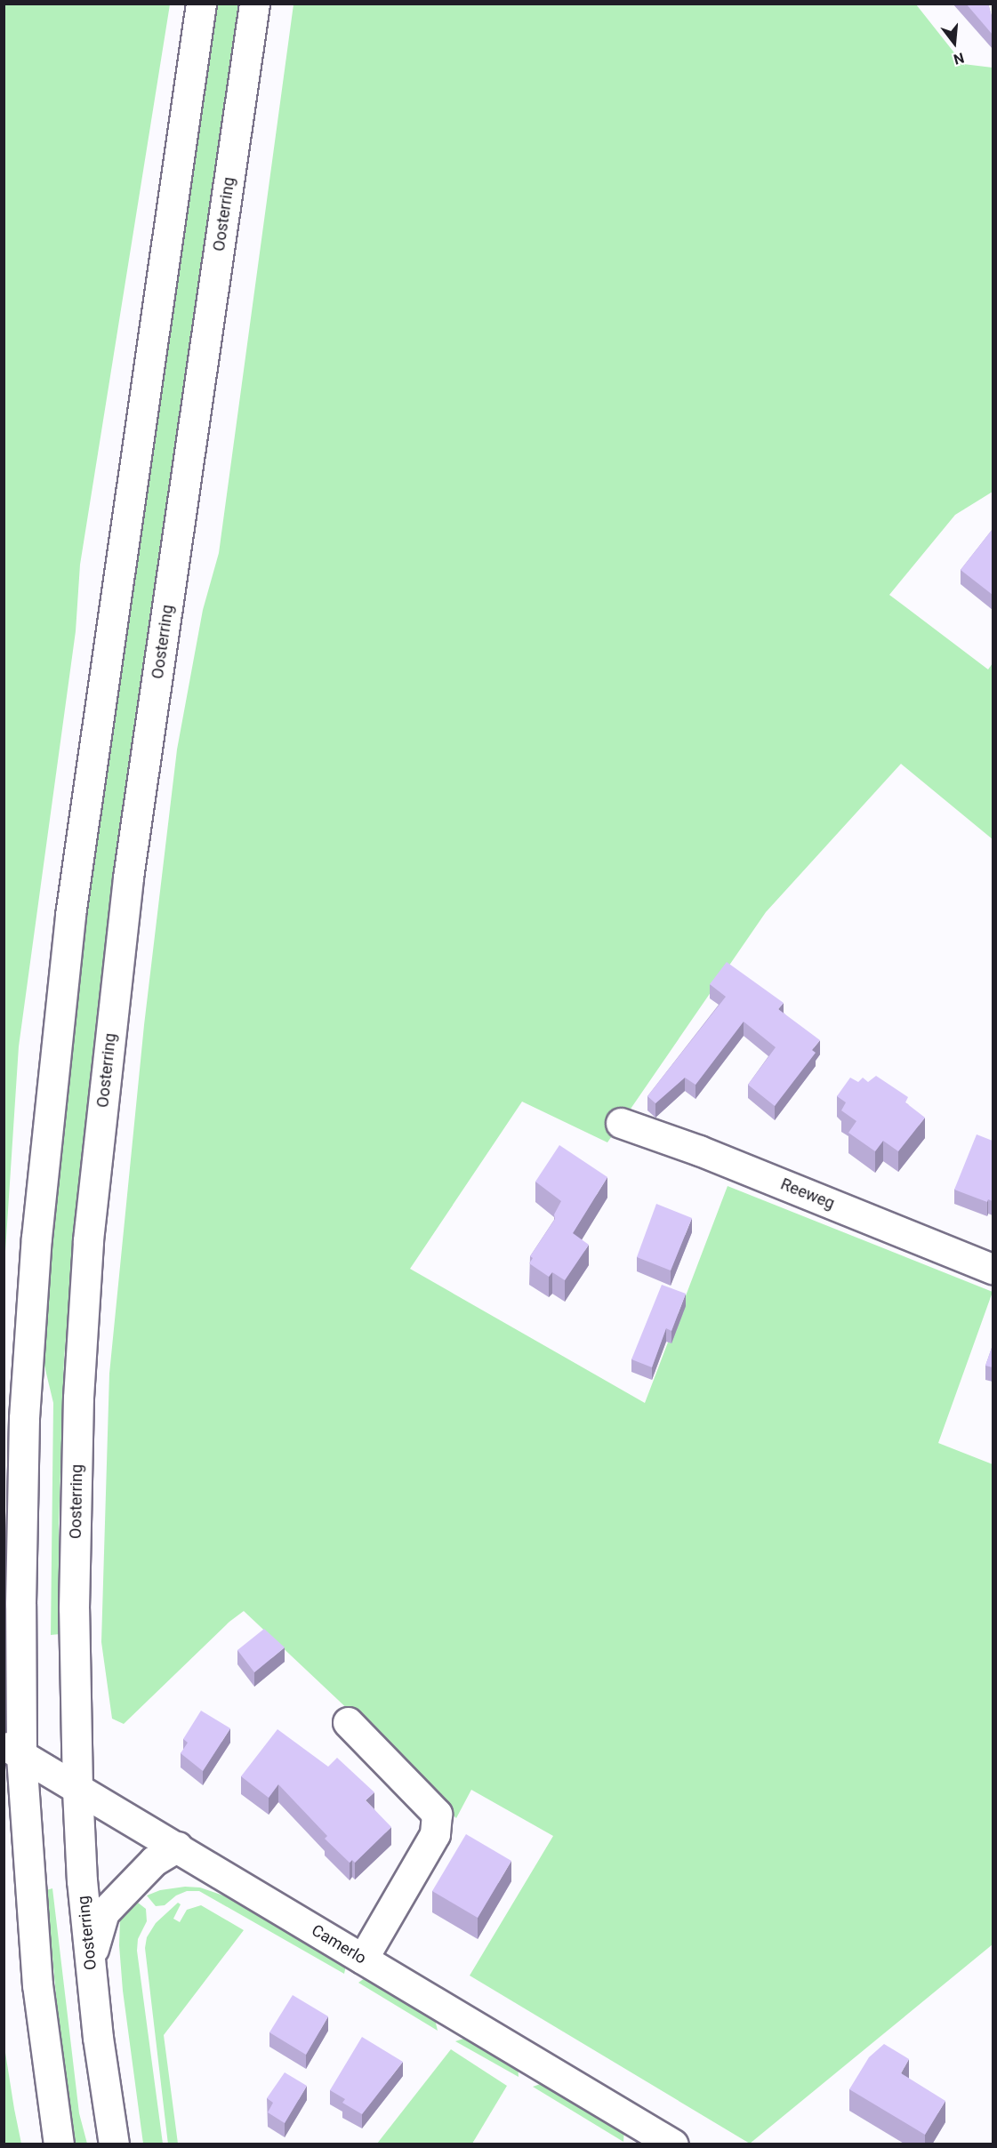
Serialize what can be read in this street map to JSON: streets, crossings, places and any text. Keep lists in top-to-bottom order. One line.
{"streets":{"main road":["Oosterring","Reeweg","Camerlo"]},"crossings":[["Oosterring","Camerlo"]],"north":"bottom"}
